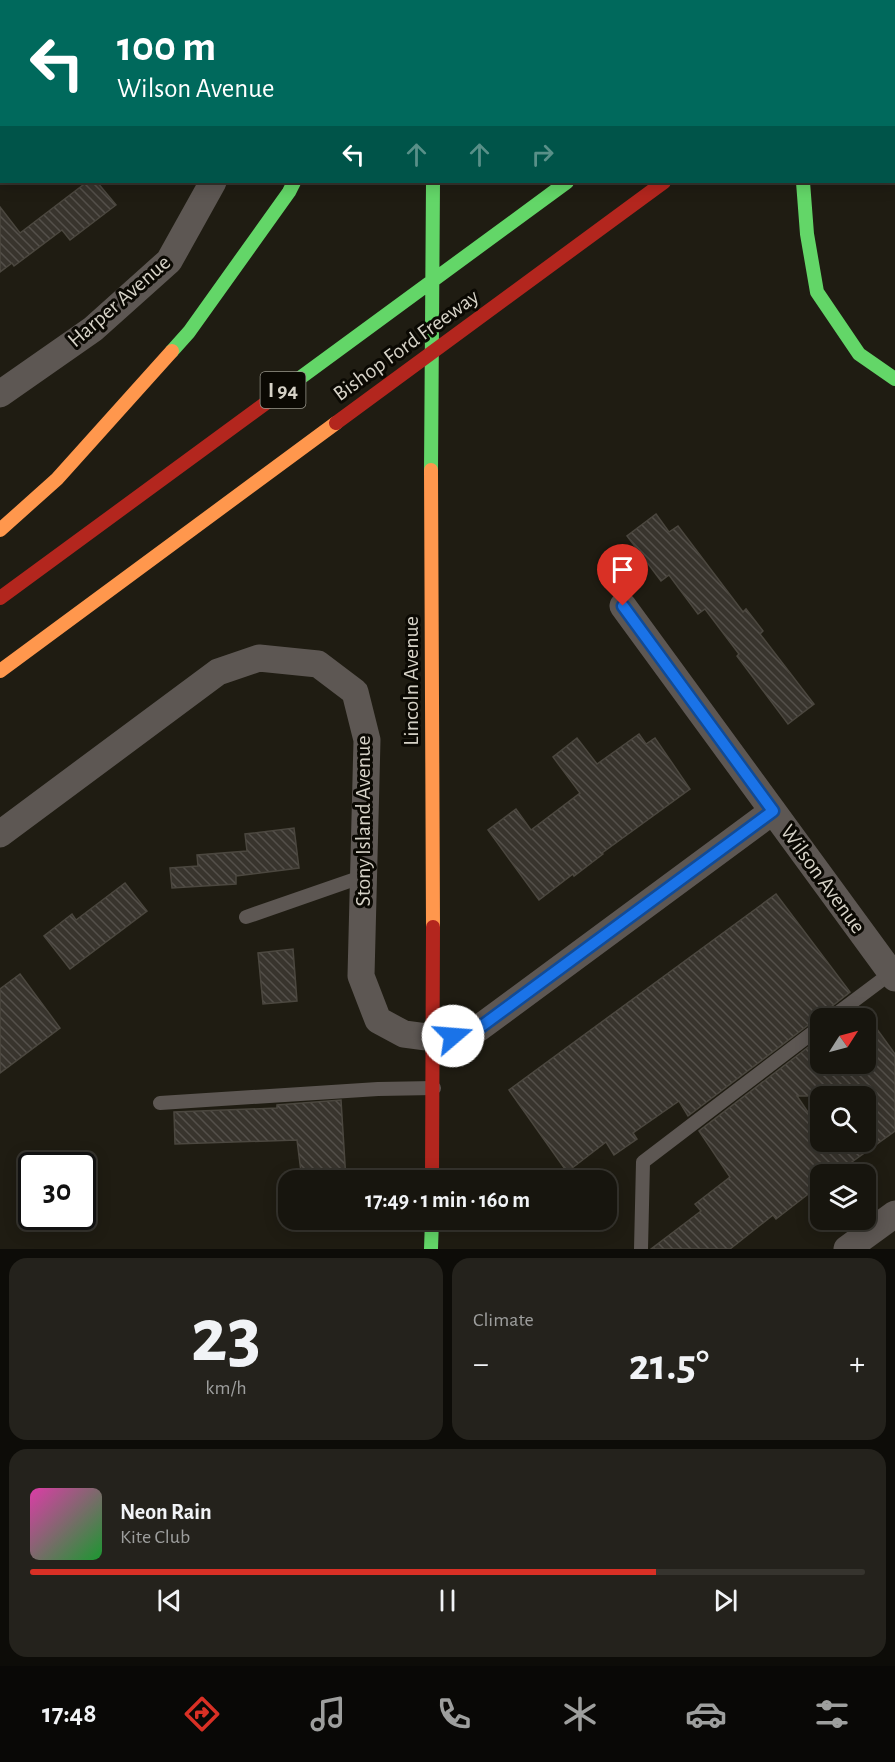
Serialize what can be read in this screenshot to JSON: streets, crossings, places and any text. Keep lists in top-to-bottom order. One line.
{"streets":{"main road":["Bishop Ford Freeway","I 94","Lincoln Avenue"],"street":["Harper Avenue","Stony Island Avenue","Wilson Avenue"]},"crossings":[["Lincoln Avenue","Stony Island Avenue"],["Stony Island Avenue","Wilson Avenue"]],"north":"top right","page":{"turn":["100 m","Wilson Avenue"],"limit":"30","trip":"17:49 · 1 min · 160 m","tile":[["23","km/h"],"Climate"],"heat":["−","21.5°","+"],"song":["Neon Rain","Kite Club"],"tabs":"17:48"}}
